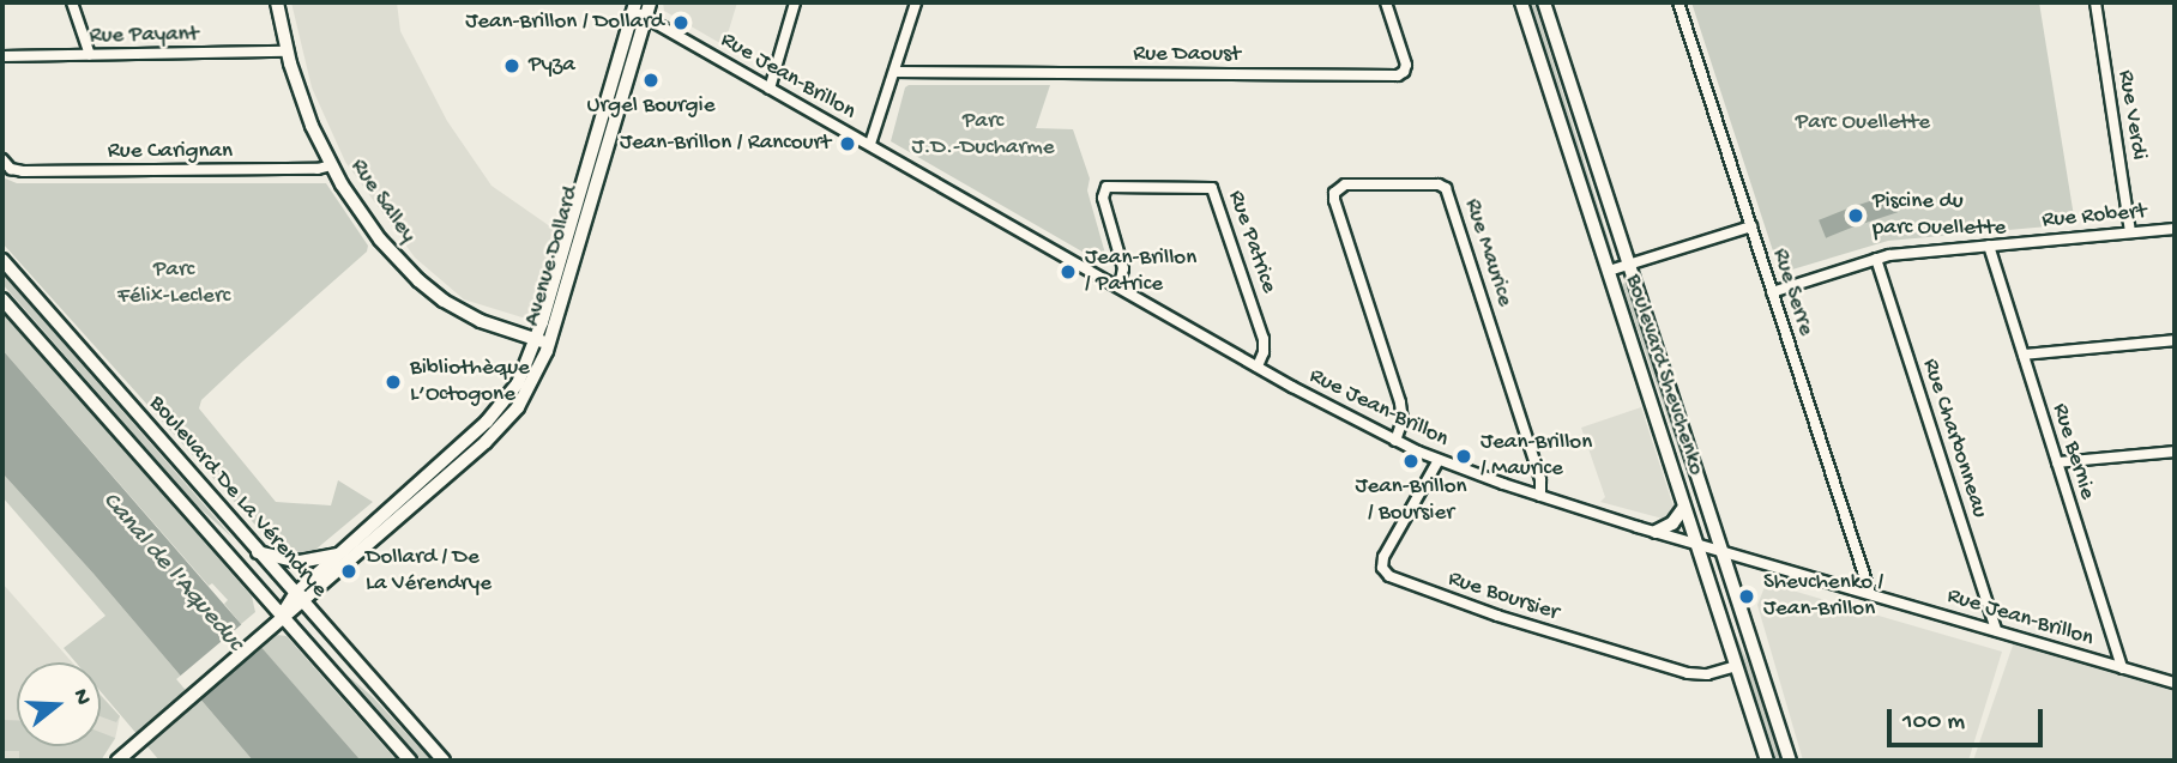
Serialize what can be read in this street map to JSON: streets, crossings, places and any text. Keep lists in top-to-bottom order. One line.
{"streets":{"main road":["Rue Salley","Avenue Dollard","Boulevard Shevchenko","Boulevard De La Vérendrye"],"street":["Rue Payant","Rue Daoust","Rue Jean-Brillon","Rue Verdi","Rue Carignan","Rue Robert","Rue Patrice","Rue Maurice","Rue Serre","Rue Charbonneau","Rue Bernie","Rue Boursier"]},"crossings":[["Rue Payant","Rue Salley"],["Rue Jean-Brillon","Rue Patrice"],["Rue Jean-Brillon","Rue Maurice"],["Rue Jean-Brillon","Avenue Dollard"],["Rue Jean-Brillon","Rue Serre"],["Rue Jean-Brillon","Boulevard Shevchenko"],["Rue Jean-Brillon","Rue Charbonneau"],["Rue Jean-Brillon","Rue Bernie"],["Rue Jean-Brillon","Rue Boursier"],["Rue Verdi","Rue Robert"],["Rue Carignan","Rue Salley"],["Rue Salley","Avenue Dollard"],["Rue Robert","Rue Serre"],["Rue Robert","Rue Charbonneau"],["Rue Robert","Rue Bernie"],["Avenue Dollard","Boulevard De La Vérendrye"],["Boulevard Shevchenko","Rue Boursier"]],"water":["Canal de l'Aqueduc"],"parks":["Parc J.D.-Ducharme","Parc Ouellette","Parc Félix-Leclerc"],"places":["Jean-Brillon / Dollard","Pyza","Urgel Bourgie","Jean-Brillon / Rancourt","Piscine du parc Ouellette","Jean-Brillon / Patrice","Bibliothèque L’Octogone","Jean-Brillon / Maurice","Jean-Brillon / Boursier","Dollard / De La Vérendrye","Shevchenko / Jean-Brillon"],"scale_bar":"100 m","north":"right"}
